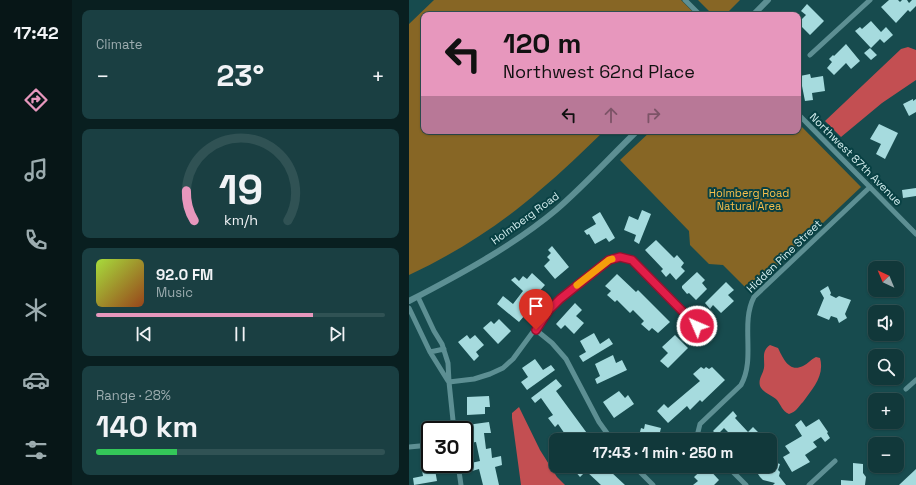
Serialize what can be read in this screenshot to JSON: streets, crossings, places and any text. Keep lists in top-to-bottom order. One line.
{"streets":{"street":["Northwest 87th Avenue","Holmberg Road","Hidden Pine Street"]},"crossings":[["Northwest 87th Avenue","Hidden Pine Street"]],"parks":["Holmberg Road Natural Area"],"north":"top left","page":{"tabs":"17:42","tile":["Climate",["Range · 28%","140 km"]],"turn":["120 m","Northwest 62nd Place"],"heat":["−","23°","+"],"song":["92.0 FM","Music"],"map_buttons":["+","−"],"limit":"30","trip":"17:43 · 1 min · 250 m","gauge":["19","km/h"]}}
